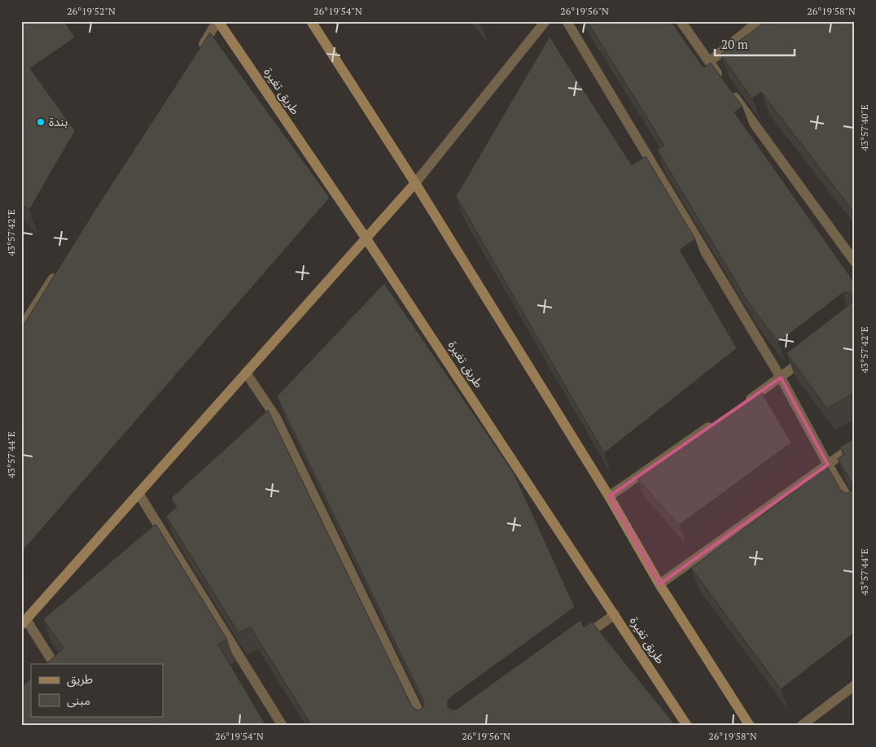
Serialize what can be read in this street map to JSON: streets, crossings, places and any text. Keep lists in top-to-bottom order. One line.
{"streets":{"main road":["طريق تغيرة"]},"places":["بندة"],"legend":["طريق","مبنى"],"scale_bar":"20 m","coordinates":["26°19'52\"N","26°19'54\"N","26°19'56\"N","26°19'58\"N","43°57'40\"E","43°57'42\"E","43°57'44\"E"]}
